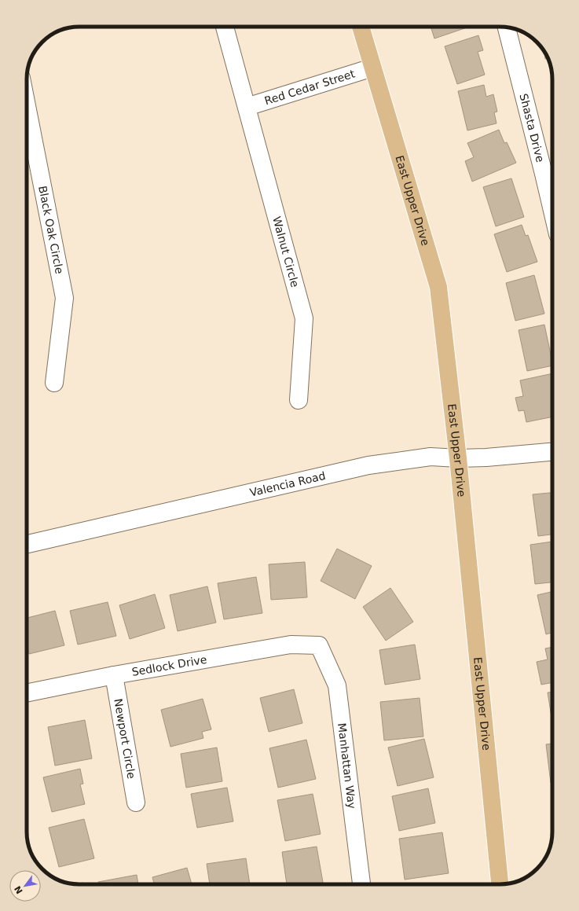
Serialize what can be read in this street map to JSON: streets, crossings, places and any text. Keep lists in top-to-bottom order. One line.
{"streets":{"main road":["East Upper Drive"],"street":["Red Cedar Street","Shasta Drive","Black Oak Circle","Walnut Circle","Valencia Road","Sedlock Drive","Newport Circle","Manhattan Way"]},"crossings":[["Red Cedar Street","East Upper Drive"],["Red Cedar Street","Walnut Circle"],["East Upper Drive","Valencia Road"],["Sedlock Drive","Newport Circle"],["Sedlock Drive","Manhattan Way"]],"north":"bottom left"}
